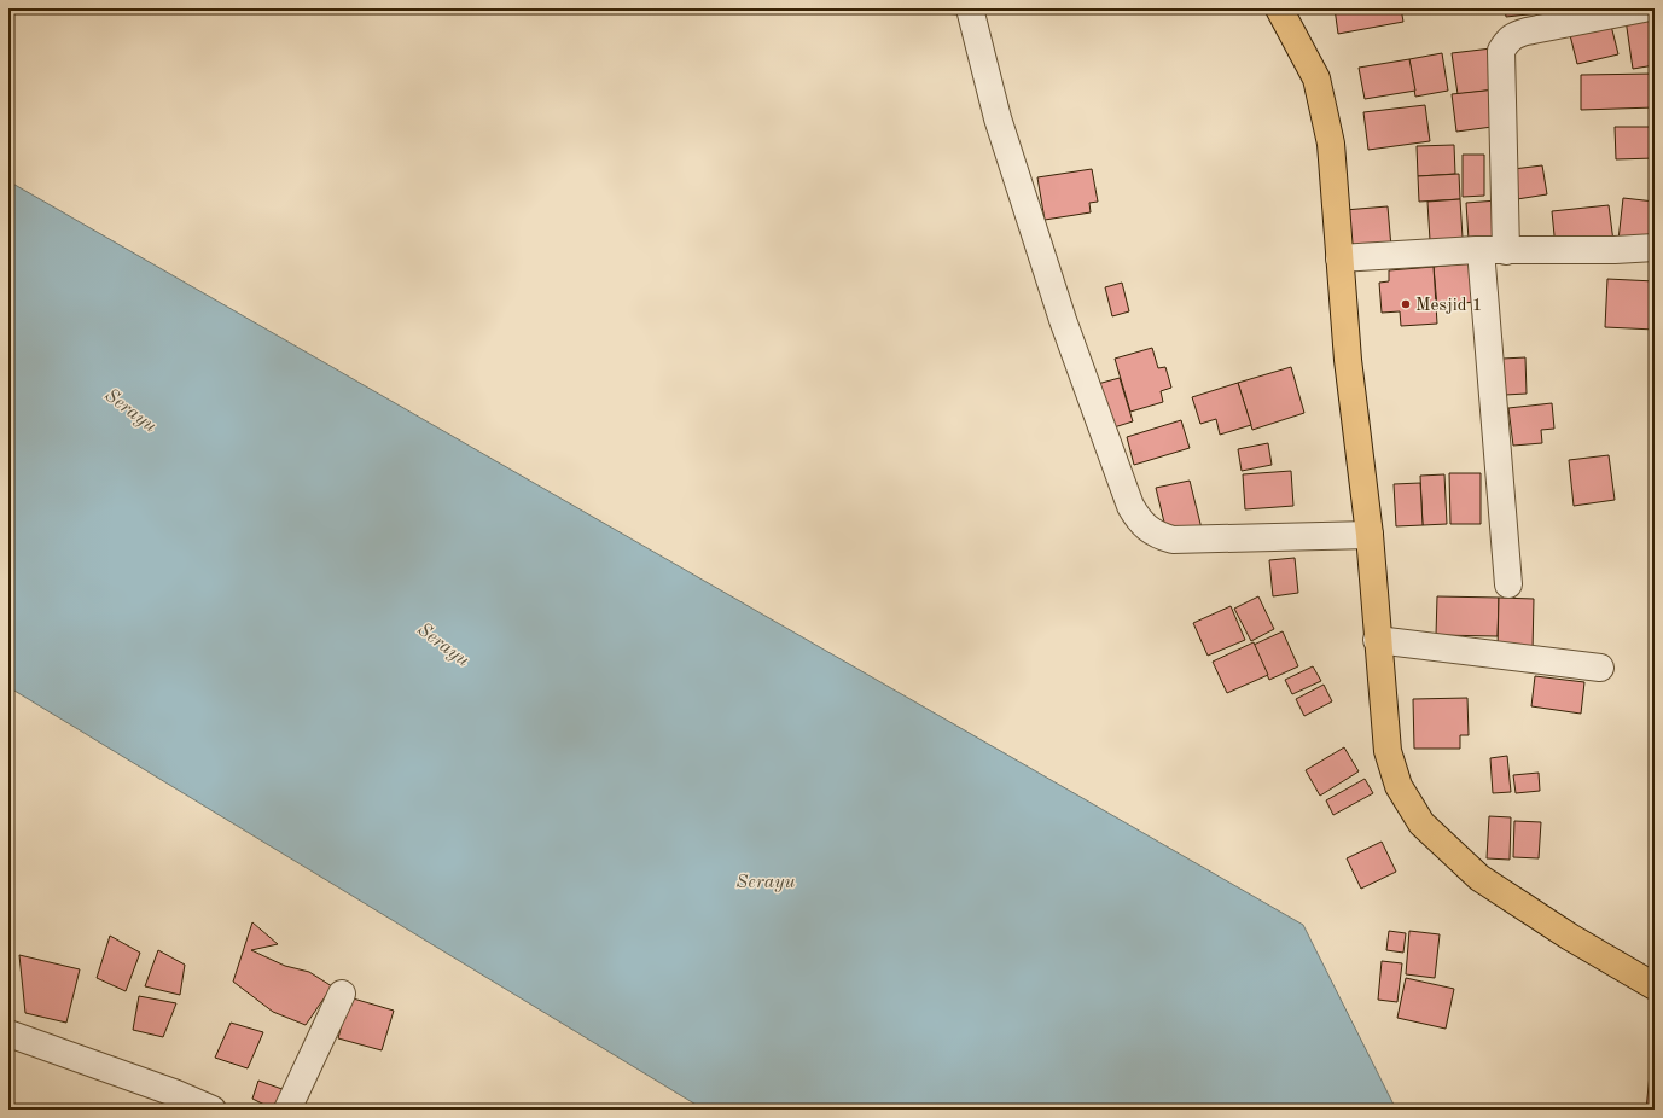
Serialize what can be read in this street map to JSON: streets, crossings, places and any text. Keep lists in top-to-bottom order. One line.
{"water":["Serayu"],"places":["Mesjid 1"]}
